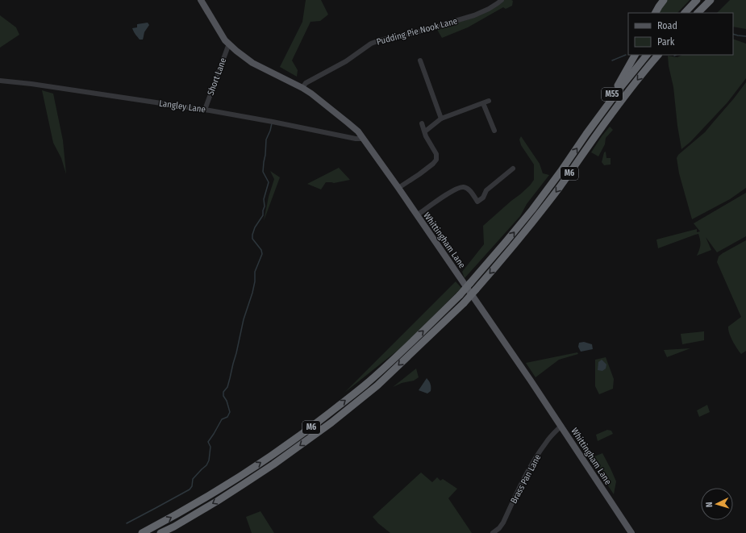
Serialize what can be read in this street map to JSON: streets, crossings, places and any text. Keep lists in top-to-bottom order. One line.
{"streets":{"highway":["M55","M6"],"main road":["Whittingham Lane"],"street":["Pudding Pie Nook Lane","Short Lane","Langley Lane","Brass Pan Lane"]},"crossings":[["Pudding Pie Nook Lane","Whittingham Lane"],["Short Lane","Langley Lane"],["Short Lane","Whittingham Lane"],["M55","M6"],["Langley Lane","Whittingham Lane"],["Whittingham Lane","Brass Pan Lane"]],"legend":["Road","Park"],"north":"left"}
